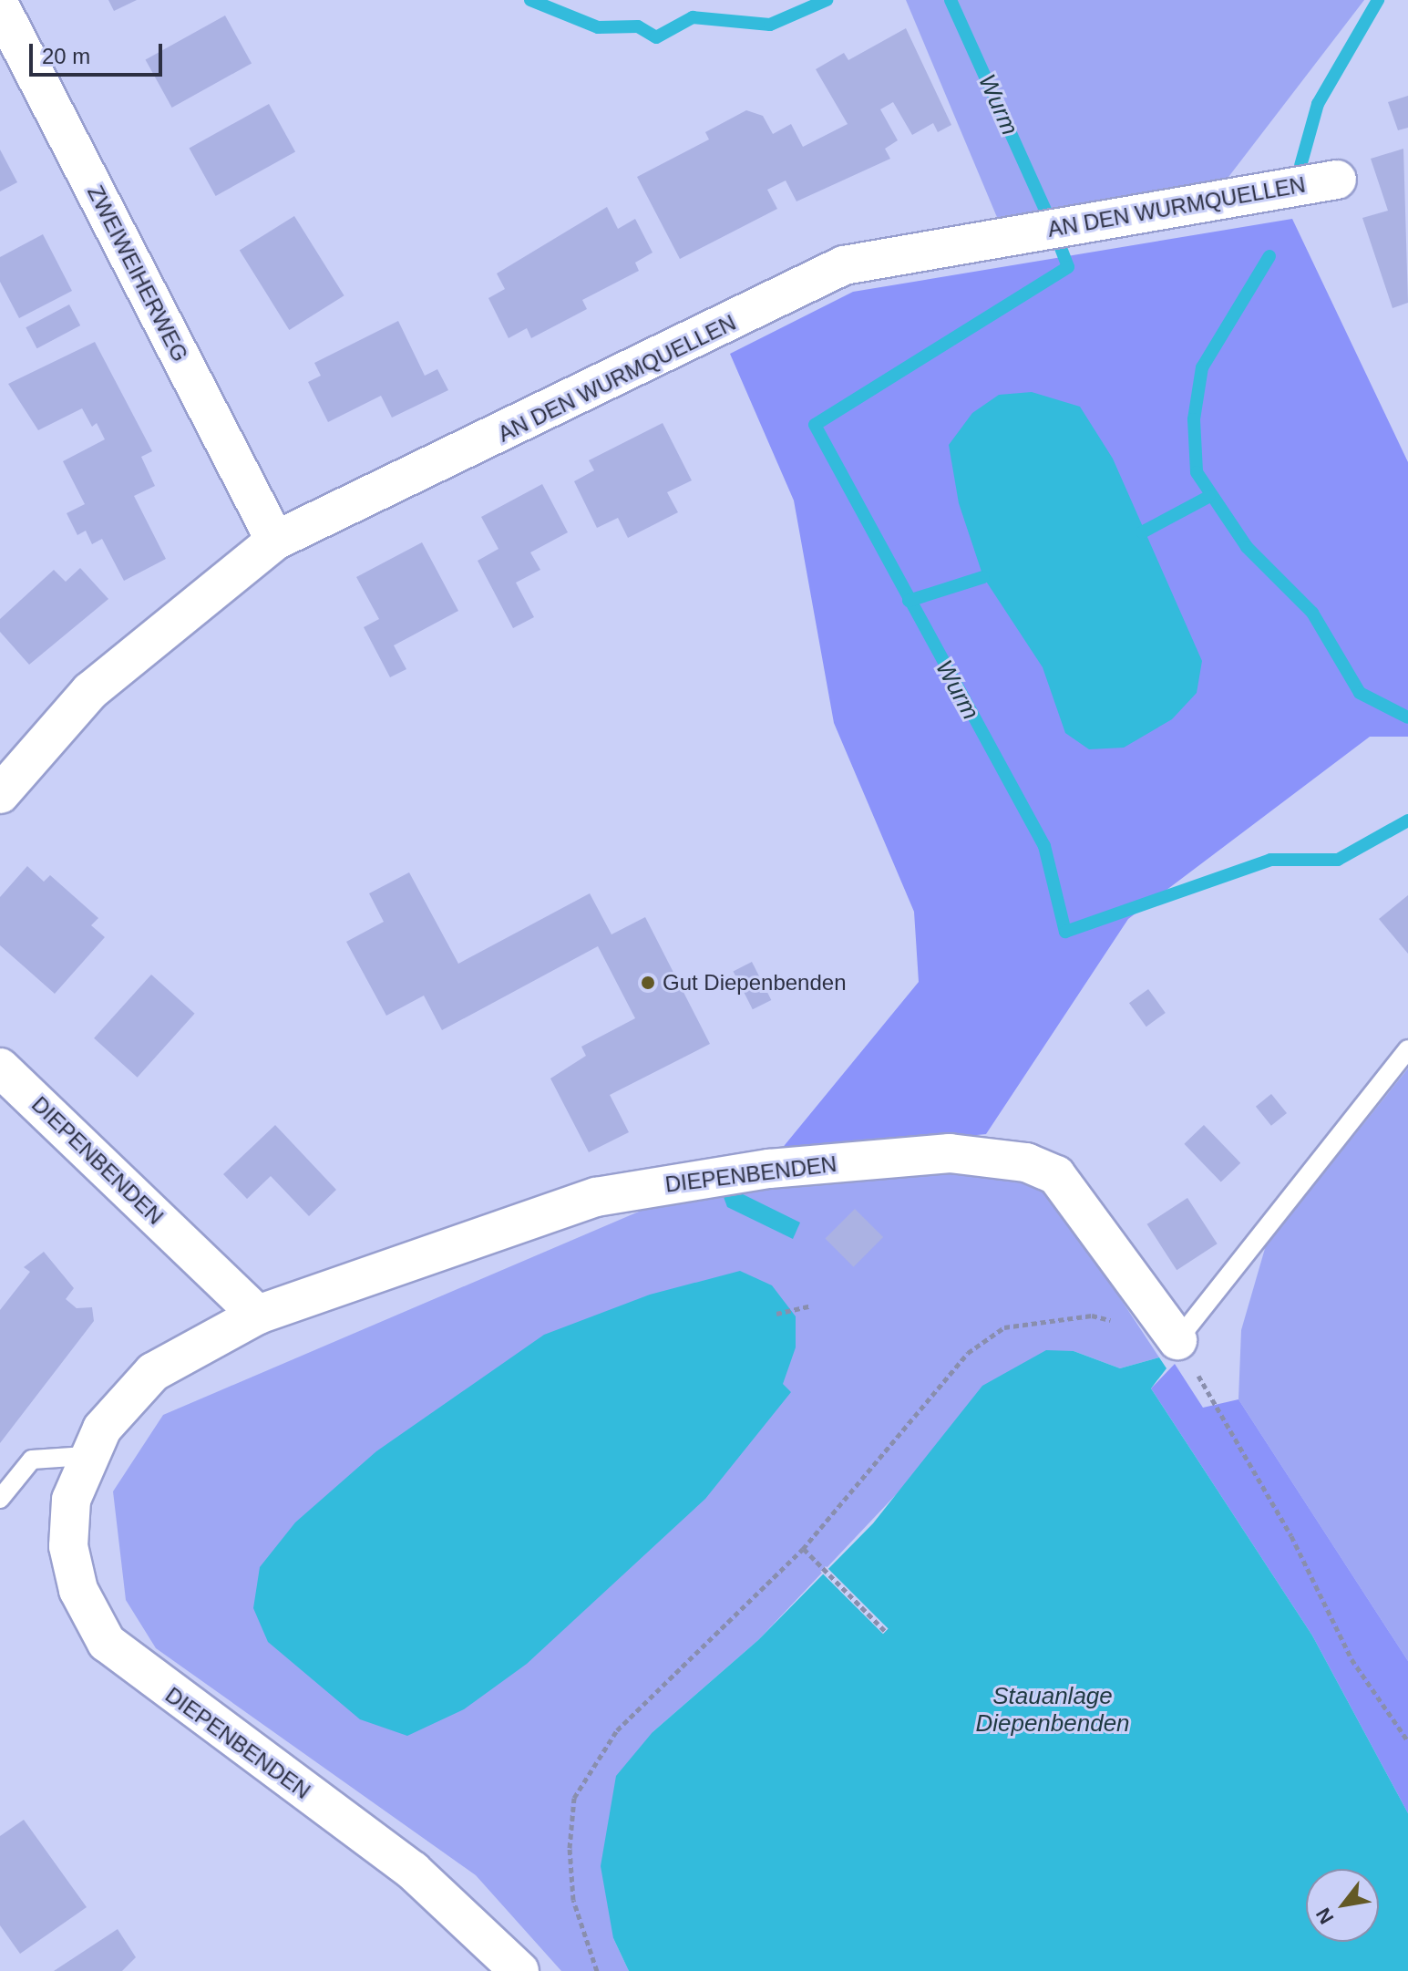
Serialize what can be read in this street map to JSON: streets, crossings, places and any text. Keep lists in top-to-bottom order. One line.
{"streets":{"street":["AN DEN WURMQUELLEN","ZWEIWEIHERWEG","DIEPENBENDEN"]},"crossings":[["AN DEN WURMQUELLEN","ZWEIWEIHERWEG"]],"water":["Wurm","Stauanlage Diepenbenden"],"places":["Gut Diepenbenden"],"scale_bar":"20 m","north":"bottom left"}
